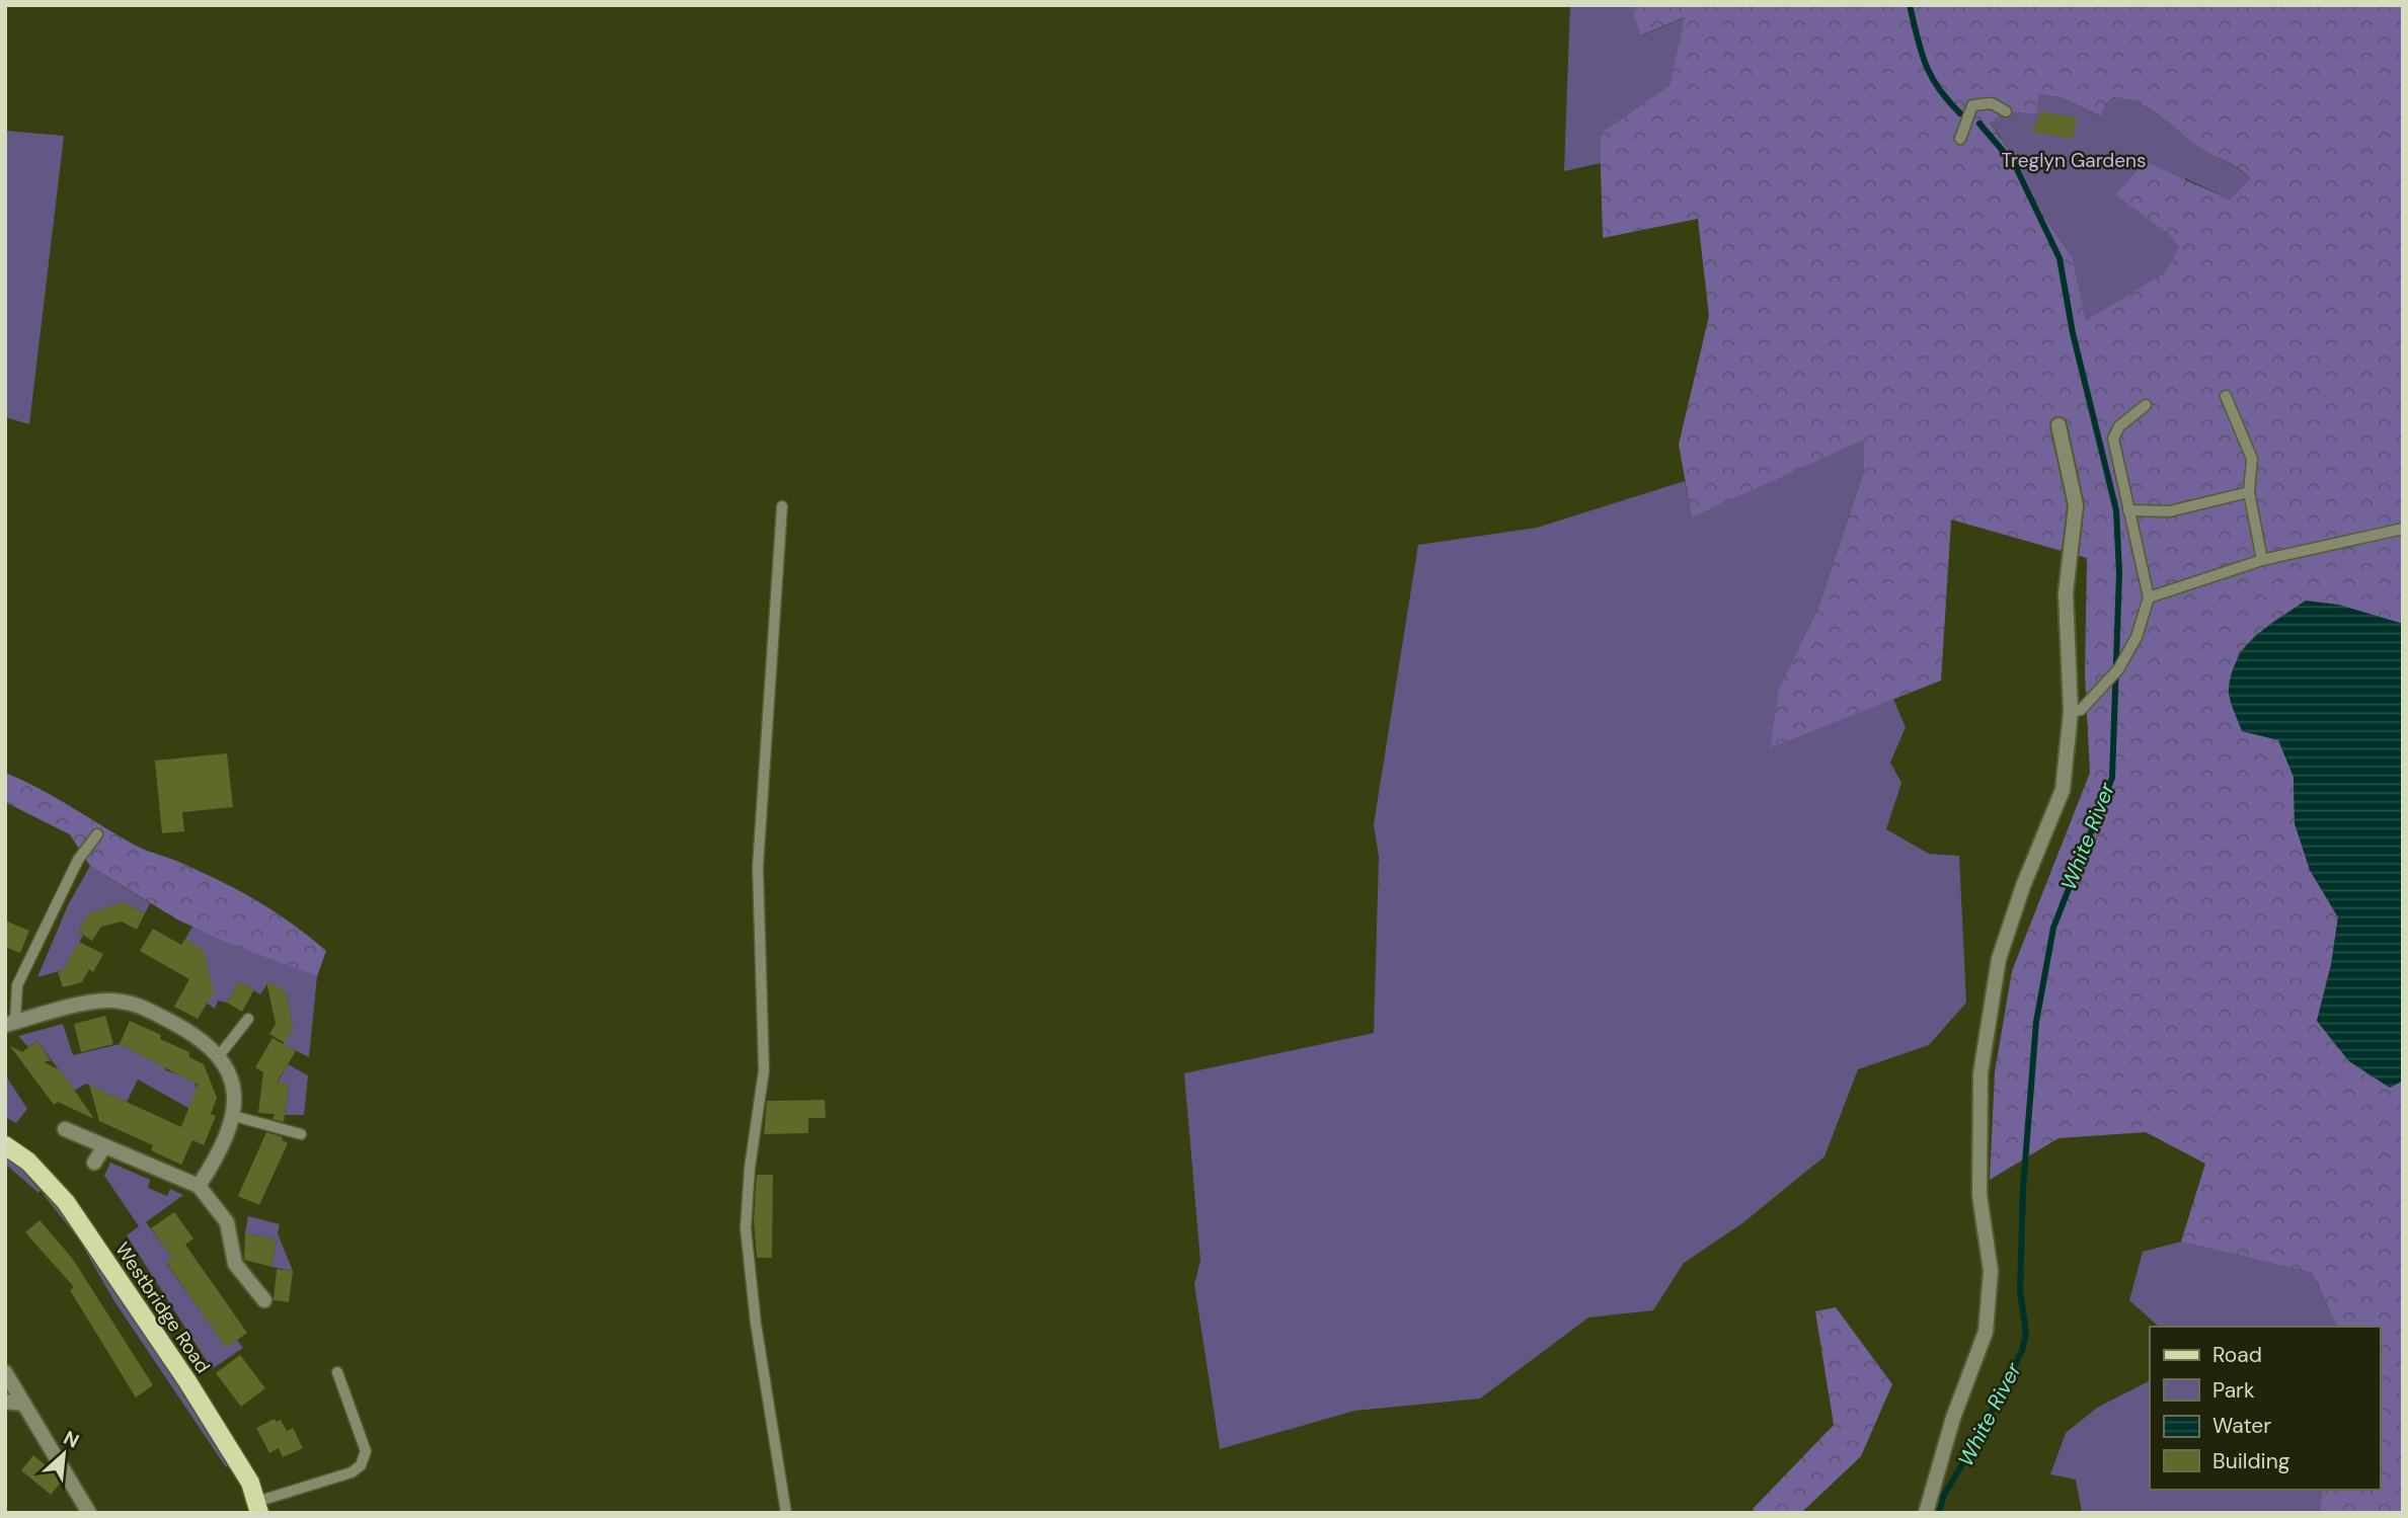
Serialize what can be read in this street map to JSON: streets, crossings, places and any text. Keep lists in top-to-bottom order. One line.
{"streets":{"main road":["Westbridge Road"]},"water":["White River"],"parks":["Treglyn Gardens"],"legend":["Road","Park","Water","Building"],"north":"top right"}
